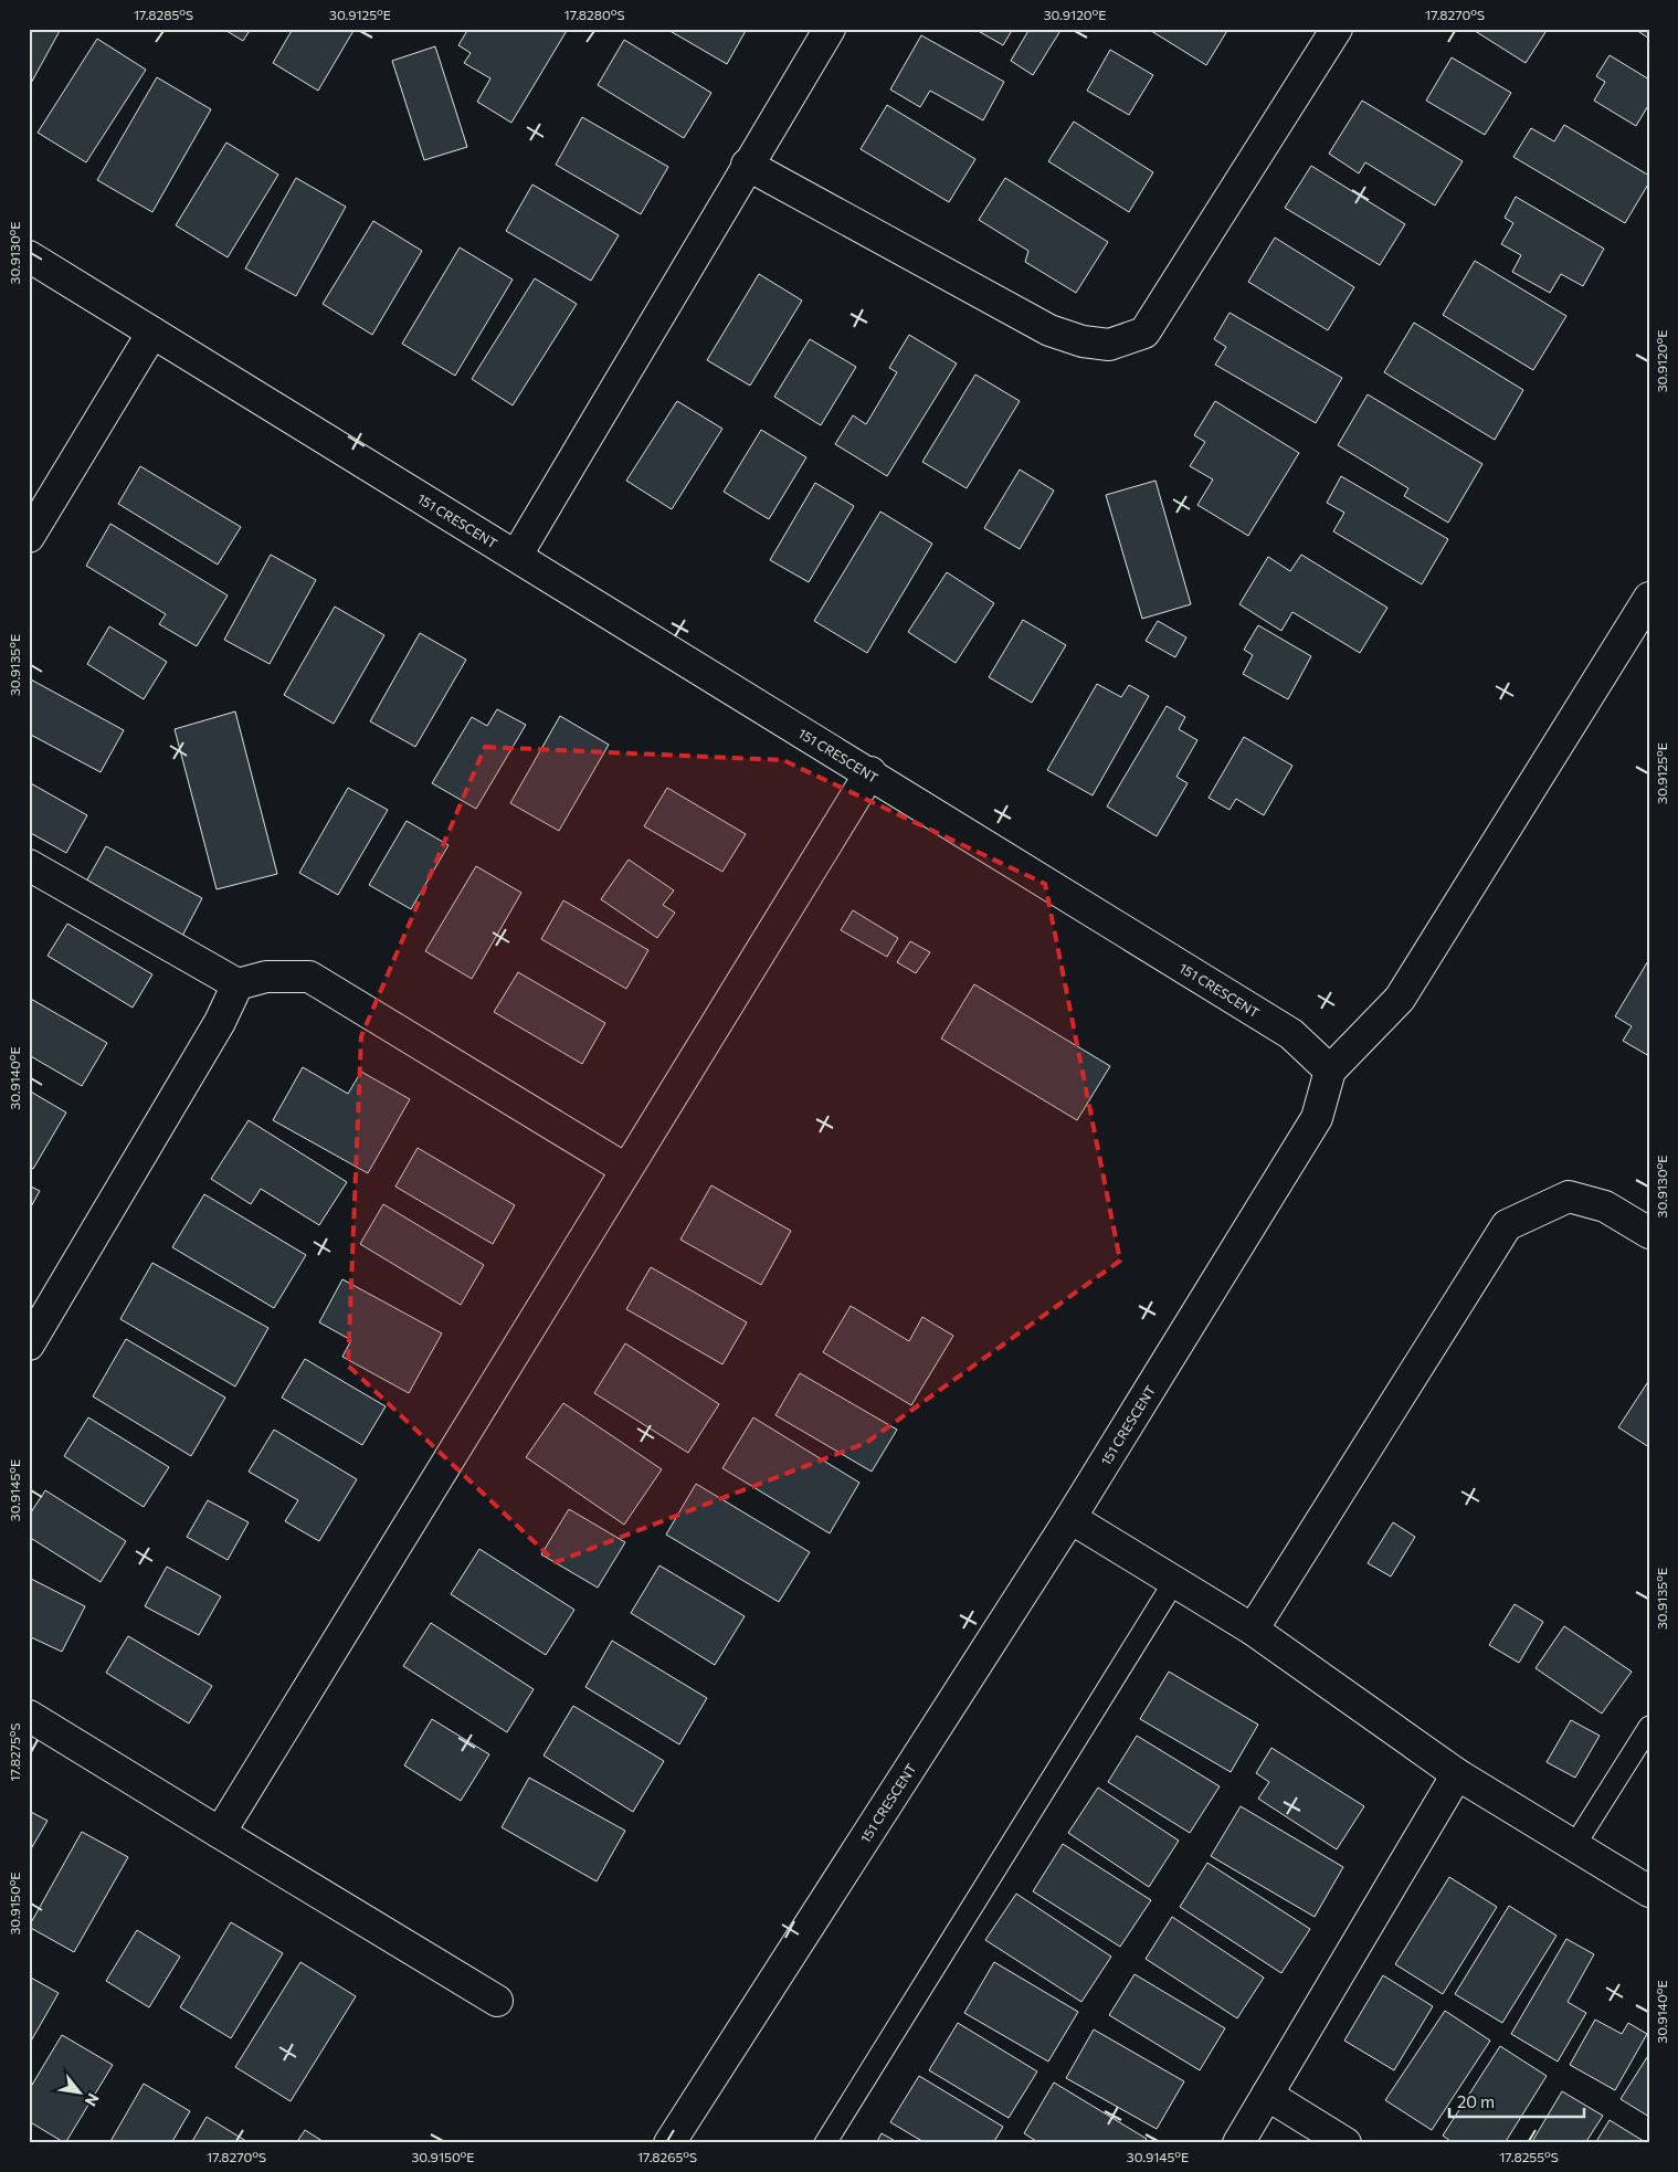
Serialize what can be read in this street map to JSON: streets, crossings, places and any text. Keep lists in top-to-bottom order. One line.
{"streets":{"street":["151 CRESCENT"]},"scale_bar":"20 m","north":"bottom right","coordinates":["17.8285°S","30.9125°E","17.8280°S","30.9120°E","17.8270°S","30.9130°E","30.9135°E","30.9140°E","30.9145°E","17.8275°S","30.9150°E","17.8265°S","17.8255°S"]}
